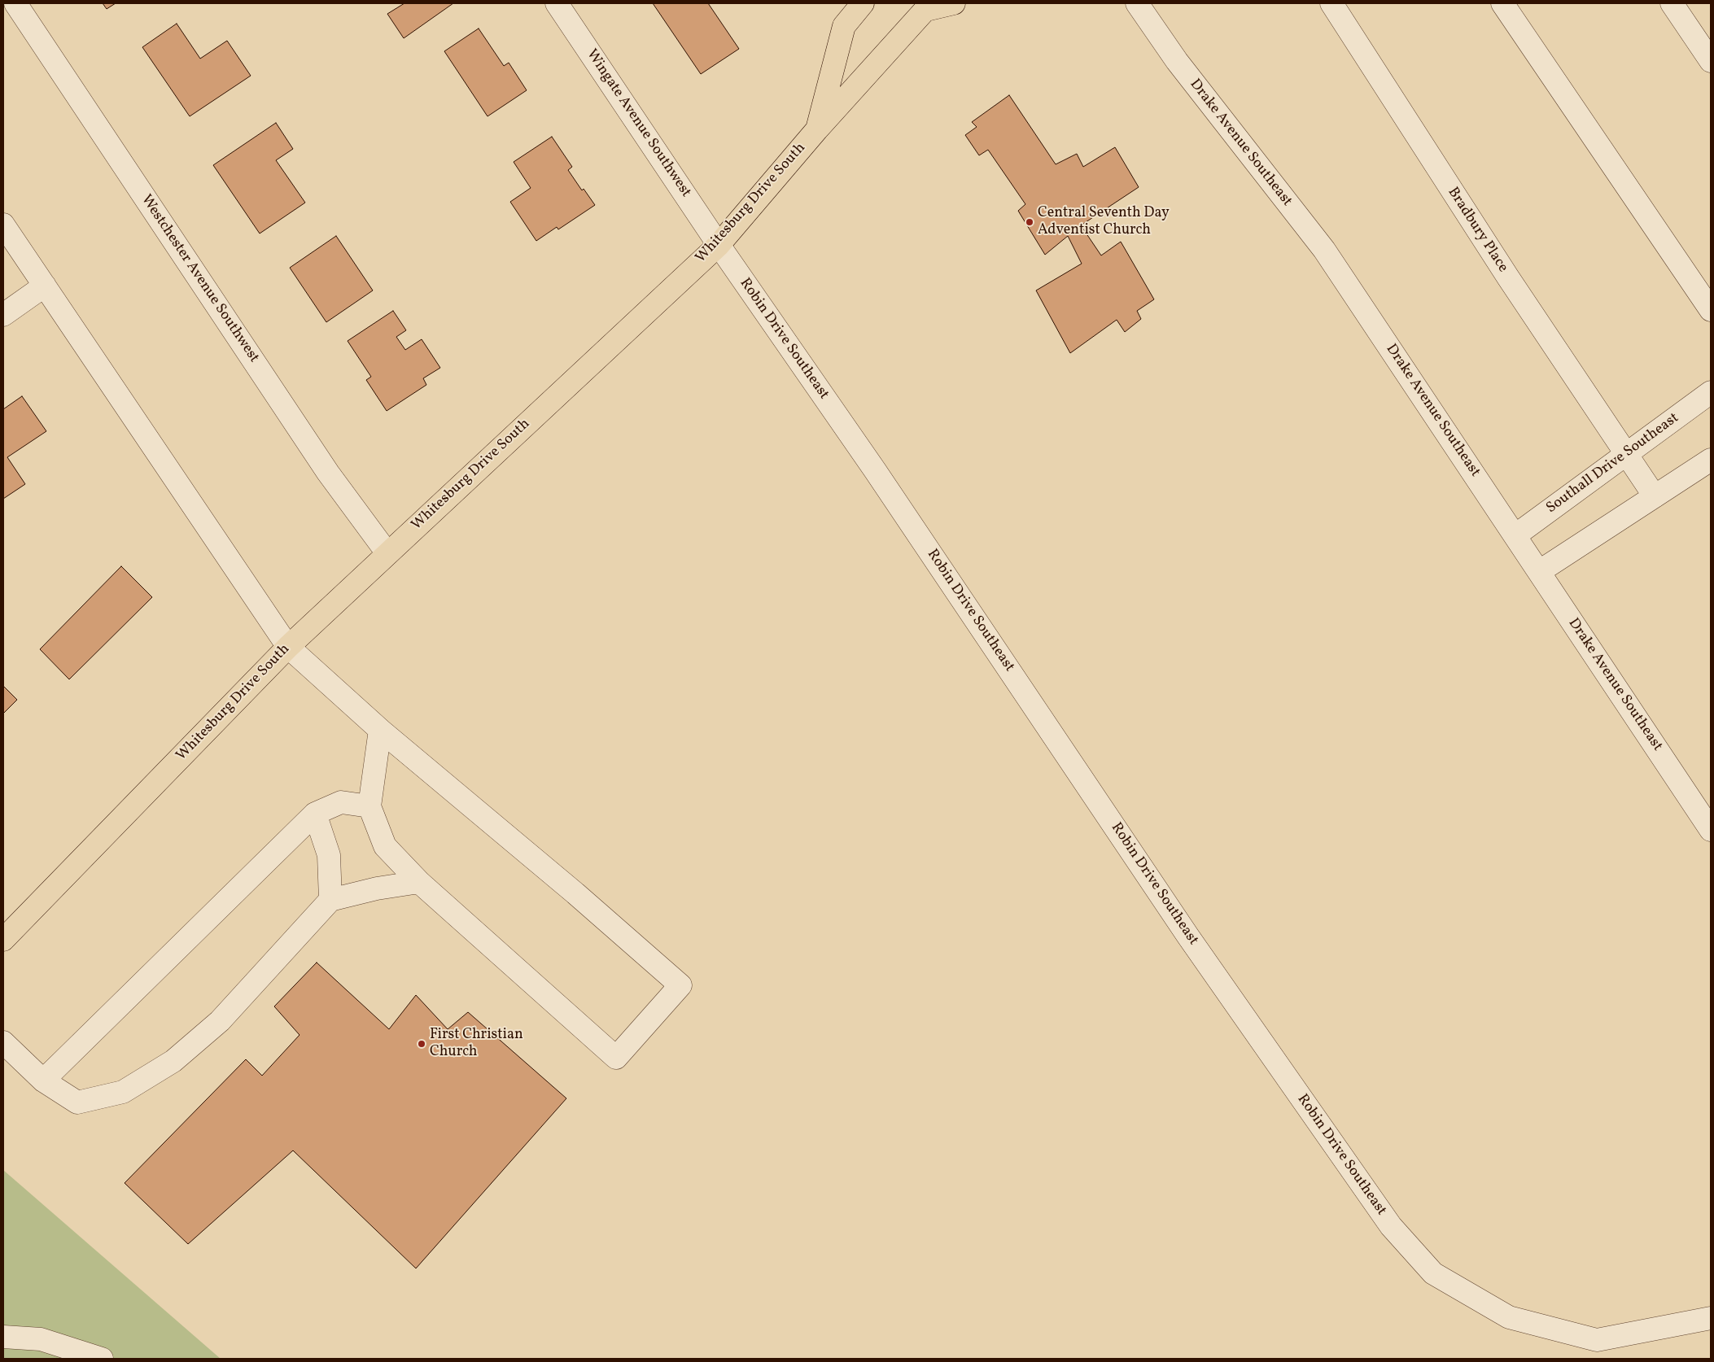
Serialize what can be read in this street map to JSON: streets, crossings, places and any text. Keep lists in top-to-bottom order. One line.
{"streets":{"main road":["Whitesburg Drive South"],"street":["Wingate Avenue Southwest","Drake Avenue Southeast","Bradbury Place","Westchester Avenue Southwest","Robin Drive Southeast","Southall Drive Southeast"]},"crossings":[["Wingate Avenue Southwest","Whitesburg Drive South"],["Wingate Avenue Southwest","Robin Drive Southeast"],["Drake Avenue Southeast","Southall Drive Southeast"],["Whitesburg Drive South","Westchester Avenue Southwest"],["Whitesburg Drive South","Robin Drive Southeast"],["Bradbury Place","Southall Drive Southeast"]],"places":["Central Seventh Day Adventist Church","First Christian Church"]}
